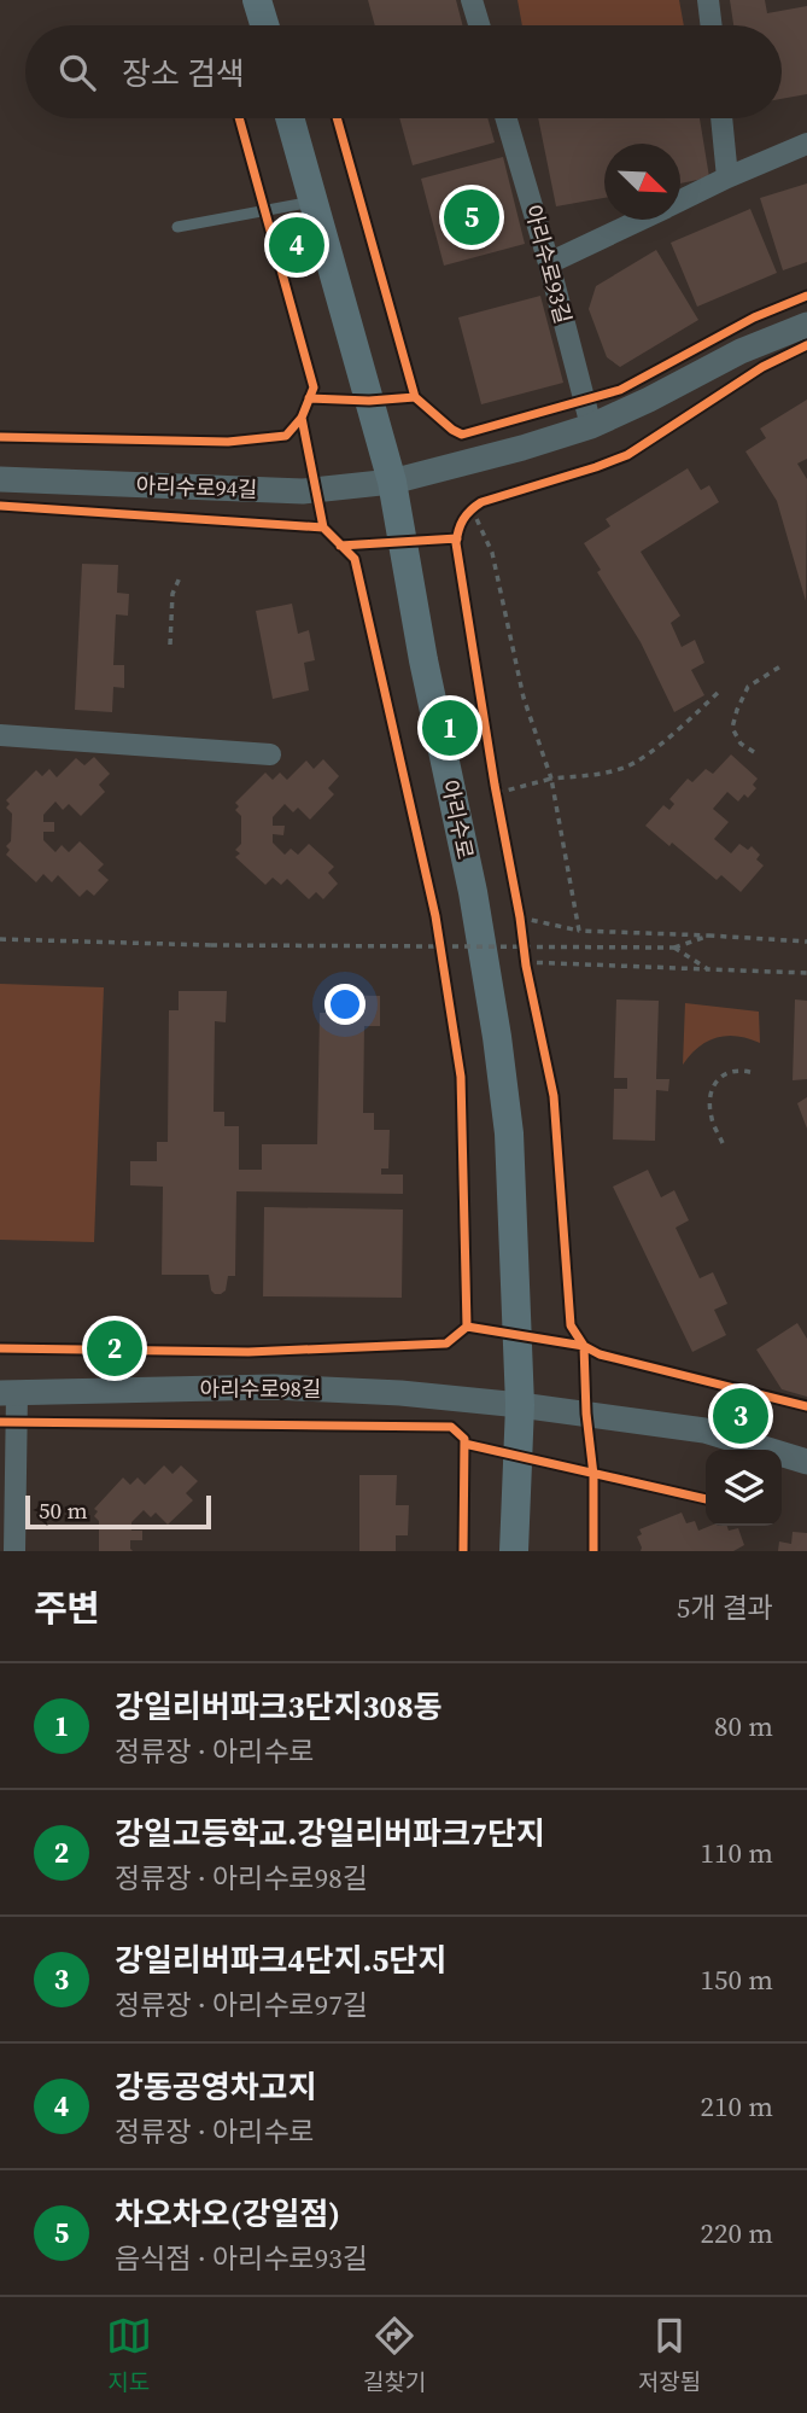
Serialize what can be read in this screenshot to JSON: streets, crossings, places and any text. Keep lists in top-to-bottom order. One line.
{"streets":{"main road":["아리수로"],"street":["아리수로93길","아리수로94길","아리수로98길"]},"crossings":[["아리수로94길","아리수로"],["아리수로","아리수로98길"]],"scale_bar":"50 m","north":"bottom right","page":{"search":"장소 검색","pins":["5","4","1","2","3"],"scale":"50 m","heading":["주변","5개 결과"],"list":[{"mark":"1","name":"강일리버파크3단지308동","note":"정류장 · 아리수로","value":"80 m"},{"mark":"2","name":"강일고등학교.강일리버파크7단지","note":"정류장 · 아리수로98길","value":"110 m"},{"mark":"3","name":"강일리버파크4단지.5단지","note":"정류장 · 아리수로97길","value":"150 m"},{"mark":"4","name":"강동공영차고지","note":"정류장 · 아리수로","value":"210 m"},{"mark":"5","name":"차오차오(강일점)","note":"음식점 · 아리수로93길","value":"220 m"}],"nav":["지도","길찾기","저장됨"]}}
